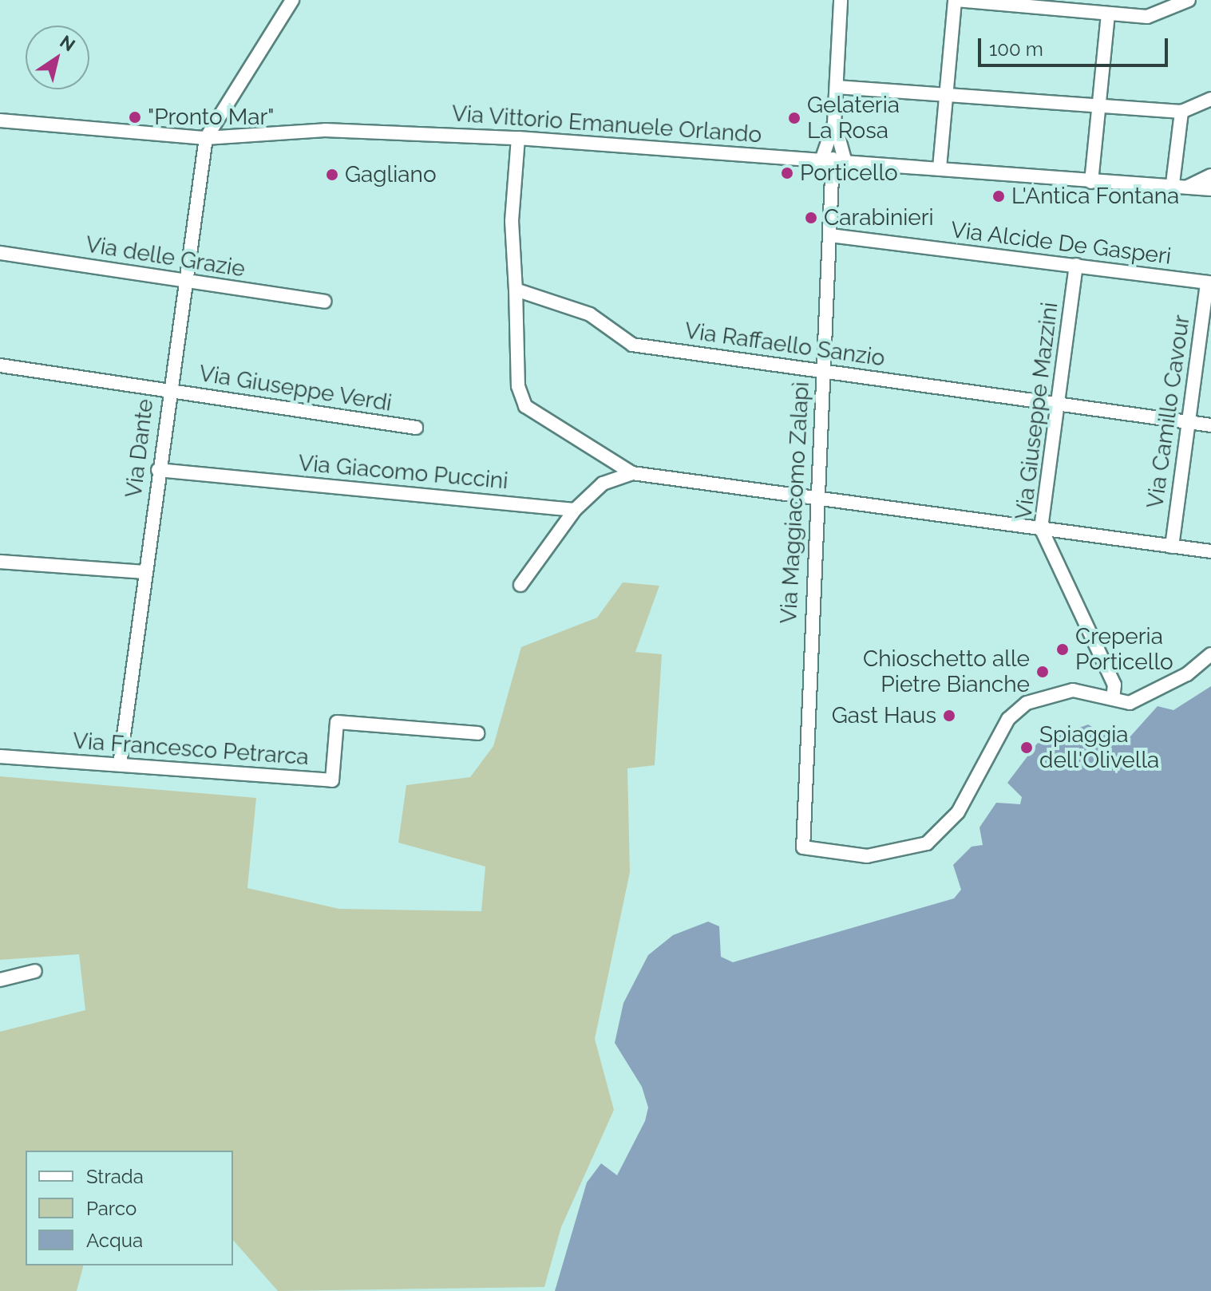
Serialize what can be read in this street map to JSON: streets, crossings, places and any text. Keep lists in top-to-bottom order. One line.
{"streets":{"street":["Via Vittorio Emanuele Orlando","Via Alcide De Gasperi","Via delle Grazie","Via Raffaello Sanzio","Via Giuseppe Verdi","Via Giuseppe Mazzini","Via Camillo Cavour","Via Dante","Via Giacomo Puccini","Via Maggiacomo Zalapì","Via Francesco Petrarca"]},"crossings":[["Via Vittorio Emanuele Orlando","Via Dante"],["Via Vittorio Emanuele Orlando","Via Maggiacomo Zalapì"],["Via Alcide De Gasperi","Via Giuseppe Mazzini"],["Via Alcide De Gasperi","Via Camillo Cavour"],["Via Alcide De Gasperi","Via Maggiacomo Zalapì"],["Via delle Grazie","Via Dante"],["Via Raffaello Sanzio","Via Giuseppe Mazzini"],["Via Raffaello Sanzio","Via Camillo Cavour"],["Via Raffaello Sanzio","Via Maggiacomo Zalapì"],["Via Giuseppe Verdi","Via Dante"],["Via Giuseppe Mazzini","Via Maggiacomo Zalapì"],["Via Dante","Via Giacomo Puccini"],["Via Dante","Via Francesco Petrarca"]],"places":["\"Pronto Mar\"","Gelateria La Rosa","Porticello","Gagliano","L'Antica Fontana","Carabinieri","Creperia Porticello","Chioschetto alle Pietre Bianche","Gast Haus","Spiaggia dell'Olivella"],"legend":["Strada","Parco","Acqua"],"scale_bar":"100 m","north":"top right"}
